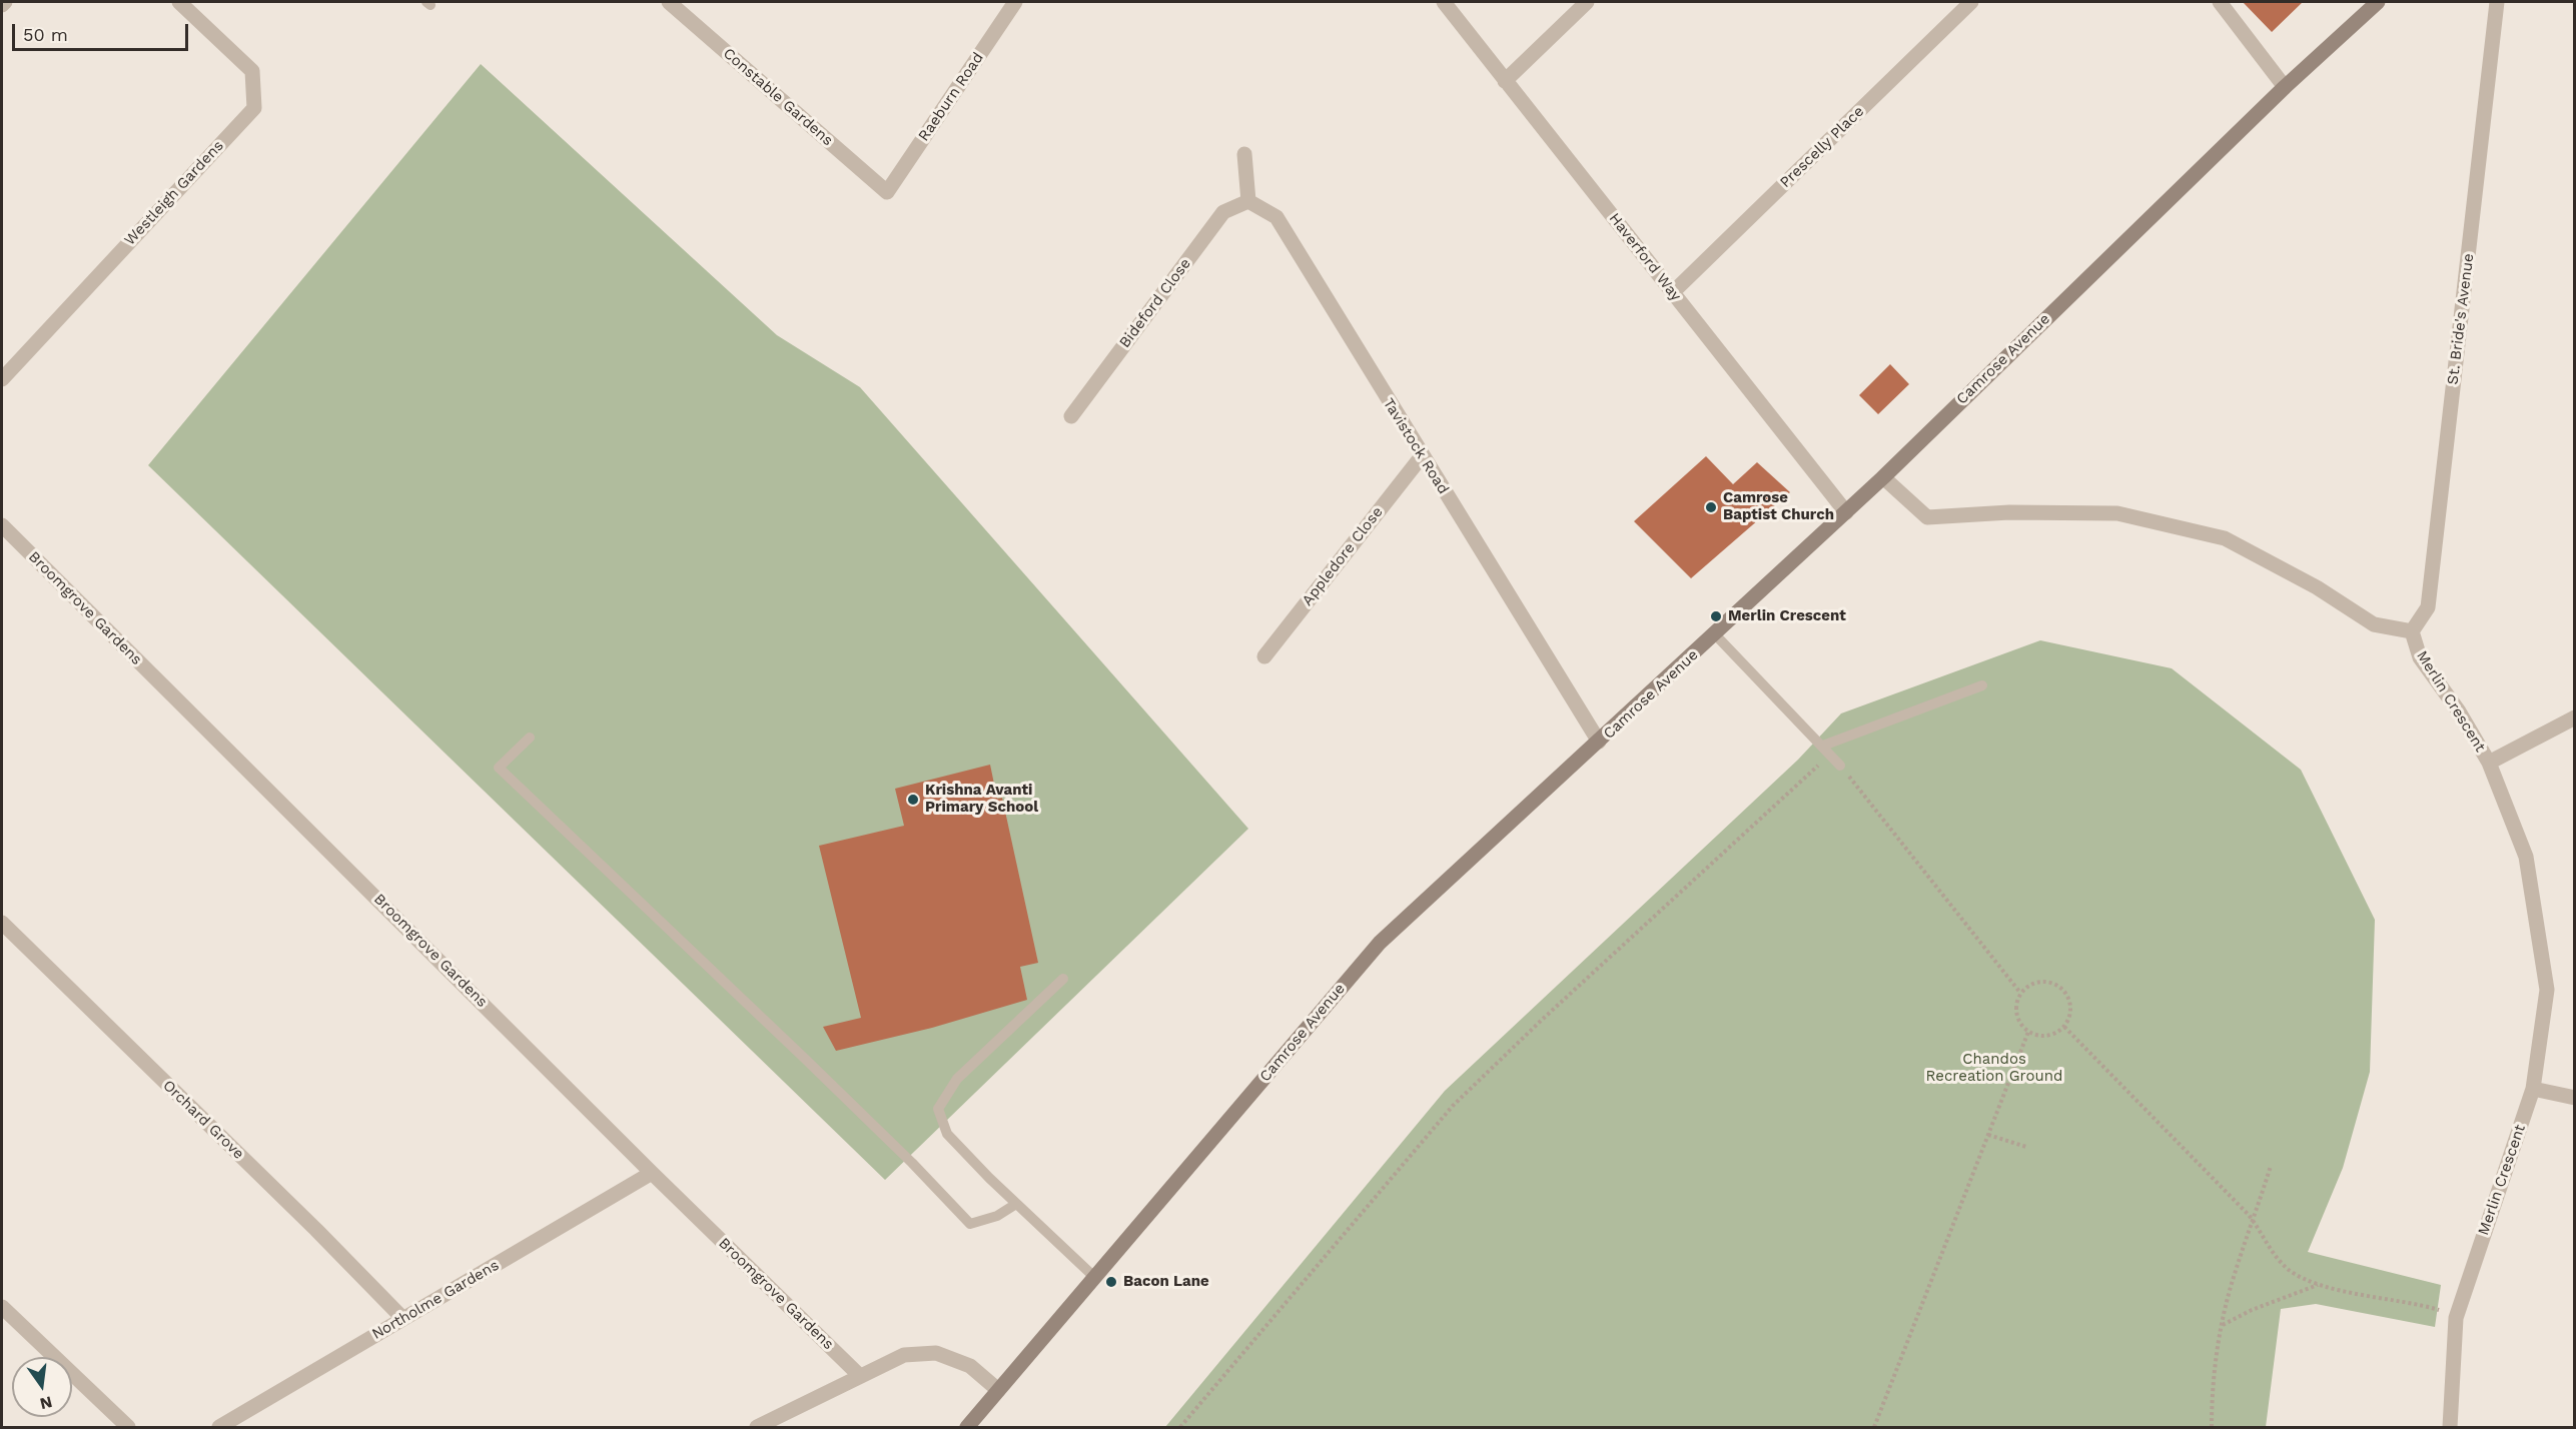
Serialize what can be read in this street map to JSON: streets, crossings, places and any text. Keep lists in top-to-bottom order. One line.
{"streets":{"street":["Constable Gardens","Raeburn Road","Prescelly Place","Westleigh Gardens","Haverford Way","Bideford Close","St. Bride's Avenue","Camrose Avenue","Tavistock Road","Appledore Close","Broomgrove Gardens","Merlin Crescent","Orchard Grove","Northolme Gardens"]},"crossings":[["Constable Gardens","Raeburn Road"],["Prescelly Place","Haverford Way"],["Haverford Way","Camrose Avenue"],["Bideford Close","Tavistock Road"],["St. Bride's Avenue","Merlin Crescent"],["Camrose Avenue","Tavistock Road"],["Camrose Avenue","Merlin Crescent"],["Tavistock Road","Appledore Close"],["Broomgrove Gardens","Northolme Gardens"],["Orchard Grove","Northolme Gardens"]],"parks":["Chandos Recreation Ground"],"places":["Camrose Baptist Church","Merlin Crescent","Krishna Avanti Primary School","Bacon Lane"],"scale_bar":"50 m","north":"bottom"}
